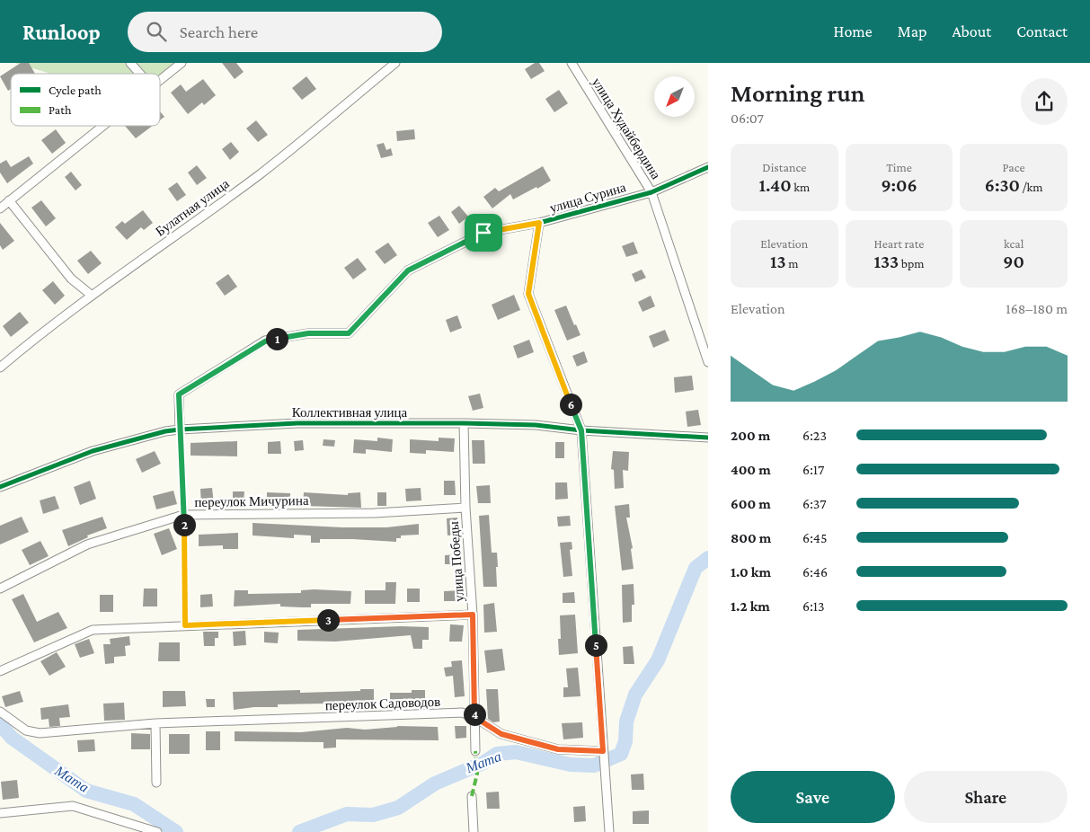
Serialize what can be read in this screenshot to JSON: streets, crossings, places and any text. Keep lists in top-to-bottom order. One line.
{"streets":{"street":["улица Худайбердина","улица Сурина","Булатная улица","Коллективная улица","переулок Мичурина","улица Победы","переулок Садоводов"]},"crossings":[["улица Худайбердина","улица Сурина"],["улица Сурина","Коллективная улица"],["Коллективная улица","улица Победы"],["переулок Мичурина","улица Победы"],["улица Победы","переулок Садоводов"]],"water":["Мата"],"legend":["Cycle path","Path"],"north":"bottom left","page":{"header":"Runloop","search":"Search here","nav":["Home","Map","About","Contact"],"heading":["Morning run","06:07"],"stats":[["Distance","1.40 km"],["Time","9:06"],["Pace","6:30 /km"],["Elevation","13 m"],["Heart rate","133 bpm"],["kcal","90"]],"chart":["Elevation","168–180 m"],"pins":["1","6","2","3","5","4"],"list":[{"name":"200 m","note":"6:23"},{"name":"400 m","note":"6:17"},{"name":"600 m","note":"6:37"},{"name":"800 m","note":"6:45"},{"name":"1.0 km","note":"6:46"},{"name":"1.2 km","note":"6:13"}],"buttons":["Save","Share"]}}
